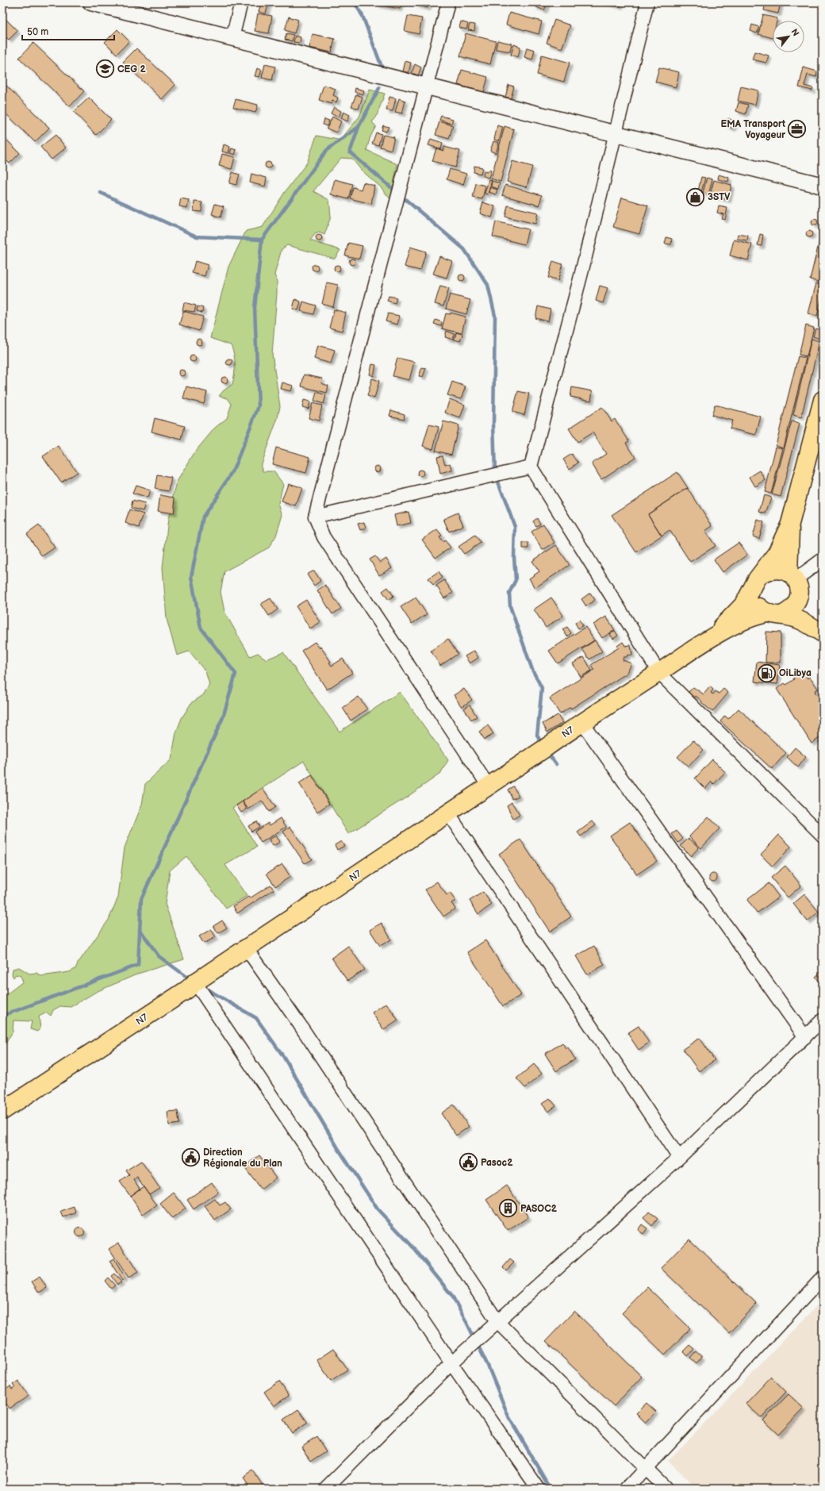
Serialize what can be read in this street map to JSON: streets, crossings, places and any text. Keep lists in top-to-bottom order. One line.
{"streets":{"main road":["N7"]},"places":{"school or university":["CEG 2"],"office":["EMA Transport Voyageur"],"shop":["3STV"],"fuel station":["OiLibya"],"public building":["Direction Régionale du Plan","Pasoc2"],"building":["PASOC2"]},"scale_bar":"50 m","north":"top right"}
